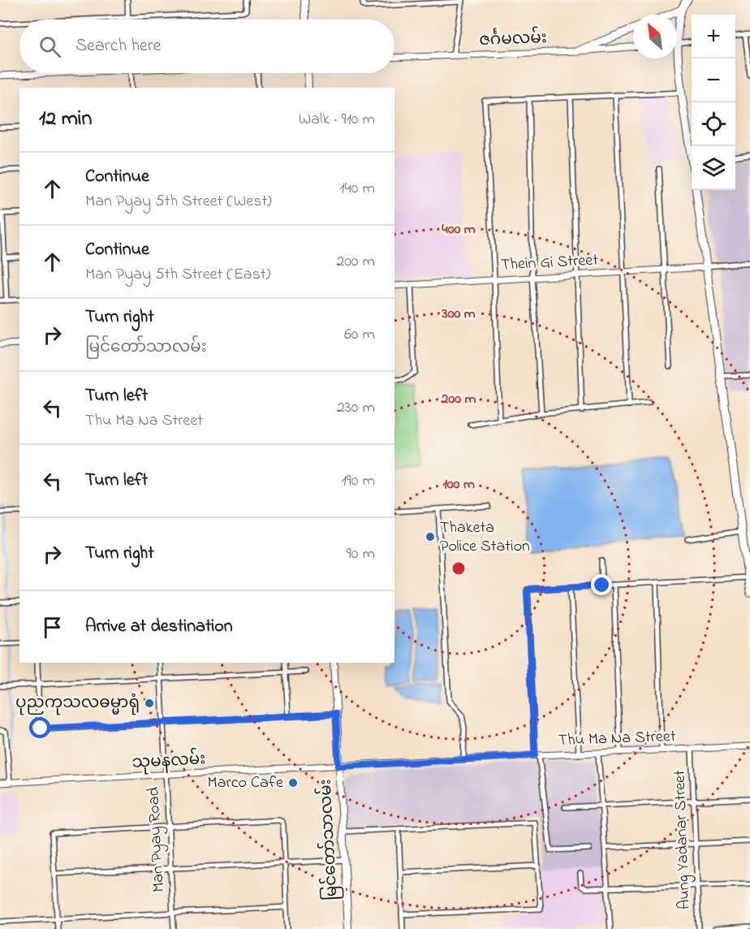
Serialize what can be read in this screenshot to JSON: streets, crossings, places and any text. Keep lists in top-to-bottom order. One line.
{"streets":{"main road":["မြင်တော်သာလမ်း"],"street":["ဇင်္ဂမလမ်း","Thein Gi Street","Thu Ma Na Street","သုမနလမ်း","Man Pyay Road","Aung Yadanar Street"]},"crossings":[["Thu Ma Na Street","သုမနလမ်း"],["Thu Ma Na Street","မြင်တော်သာလမ်း"],["Thu Ma Na Street","Aung Yadanar Street"],["သုမနလမ်း","Man Pyay Road"],["သုမနလမ်း","မြင်တော်သာလမ်း"]],"places":["Thaketa Police Station","ပုညကုသလဓမ္မာရုံ","Marco Cafe"],"north":"top left","page":{"map_buttons":["+","−"],"search":"Search here","heading":["12 min","Walk · 910 m"],"list":[["Continue","Man Pyay 5th Street (West)","140 m"],["Continue","Man Pyay 5th Street (East)","200 m"],["Turn right","မြင်တော်သာလမ်း","60 m"],["Turn left","Thu Ma Na Street","230 m"],["Turn left","190 m"],["Turn right","90 m"],"Arrive at destination"]},"rings":["400 m","300 m","200 m","100 m"]}
